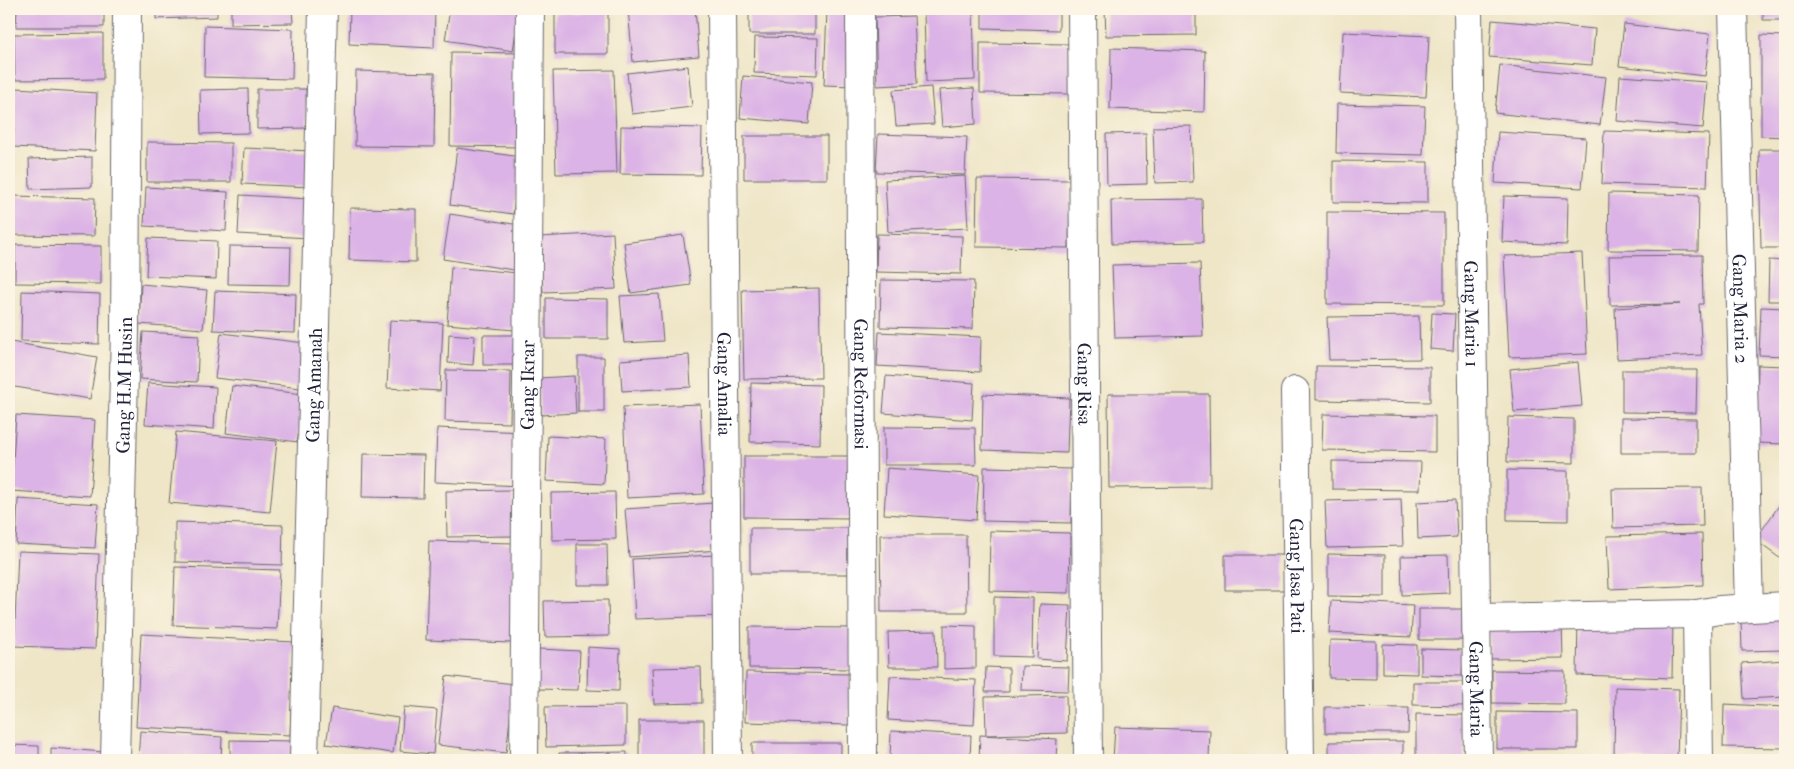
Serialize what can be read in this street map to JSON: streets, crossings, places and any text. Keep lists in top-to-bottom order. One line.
{"streets":{"street":["Gang Maria 2","Gang Maria 1","Gang Amanah","Gang Ikrar","Gang Reformasi","Gang Risa","Gang H.M Husin","Gang Amalia","Gang Jasa Pati","Gang Maria"]},"crossings":[["Gang Maria 1","Gang Maria"]]}
